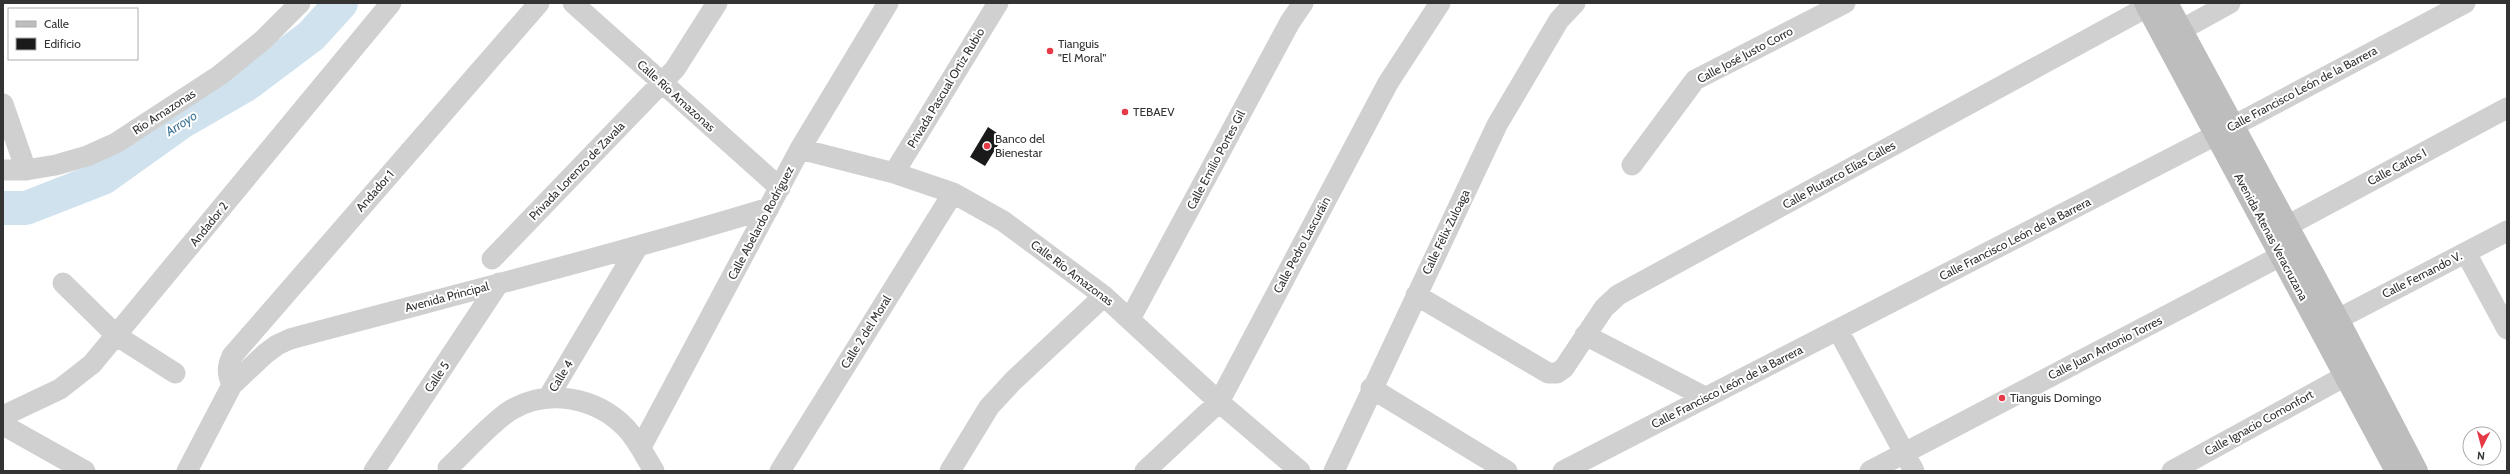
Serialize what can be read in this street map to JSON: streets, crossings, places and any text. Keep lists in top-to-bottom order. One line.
{"streets":{"main road":["Avenida Atenas Veracruzana"],"street":["Calle José Justo Corro","Privada Pascual Ortiz Rubio","Calle Francisco León de la Barrera","Calle Río Amazonas","Río Amazonas","Calle Emilio Portes Gil","Calle Carlos I","Privada Lorenzo de Zavala","Calle Plutarco Elías Calles","Andador 1","Calle Abelardo Rodríguez","Andador 2","Calle Félix Zuloaga","Calle Pedro Lascuráin","Calle Fernando V.","Avenida Principal","Calle 2 del Moral","Calle Juan Antonio Torres","Calle 4","Calle 5","Calle Ignacio Comonfort"]},"crossings":[["Privada Pascual Ortiz Rubio","Calle Río Amazonas"],["Calle Francisco León de la Barrera","Avenida Atenas Veracruzana"],["Calle Río Amazonas","Calle Emilio Portes Gil"],["Calle Río Amazonas","Privada Lorenzo de Zavala"],["Calle Río Amazonas","Calle Abelardo Rodríguez"],["Calle Río Amazonas","Calle Pedro Lascuráin"],["Calle Río Amazonas","Calle 2 del Moral"],["Calle Carlos I","Avenida Atenas Veracruzana"],["Calle Plutarco Elías Calles","Calle Félix Zuloaga"],["Calle Plutarco Elías Calles","Avenida Atenas Veracruzana"],["Andador 1","Avenida Principal"],["Calle Abelardo Rodríguez","Avenida Principal"],["Avenida Atenas Veracruzana","Calle Fernando V."],["Avenida Atenas Veracruzana","Calle Juan Antonio Torres"],["Avenida Atenas Veracruzana","Calle Ignacio Comonfort"],["Avenida Principal","Calle 4"],["Avenida Principal","Calle 5"]],"water":["Arroyo"],"places":["Tianguis \"El Moral\"","TEBAEV","Banco del Bienestar","Tianguis Domingo"],"legend":["Calle","Edificio"],"north":"bottom"}
